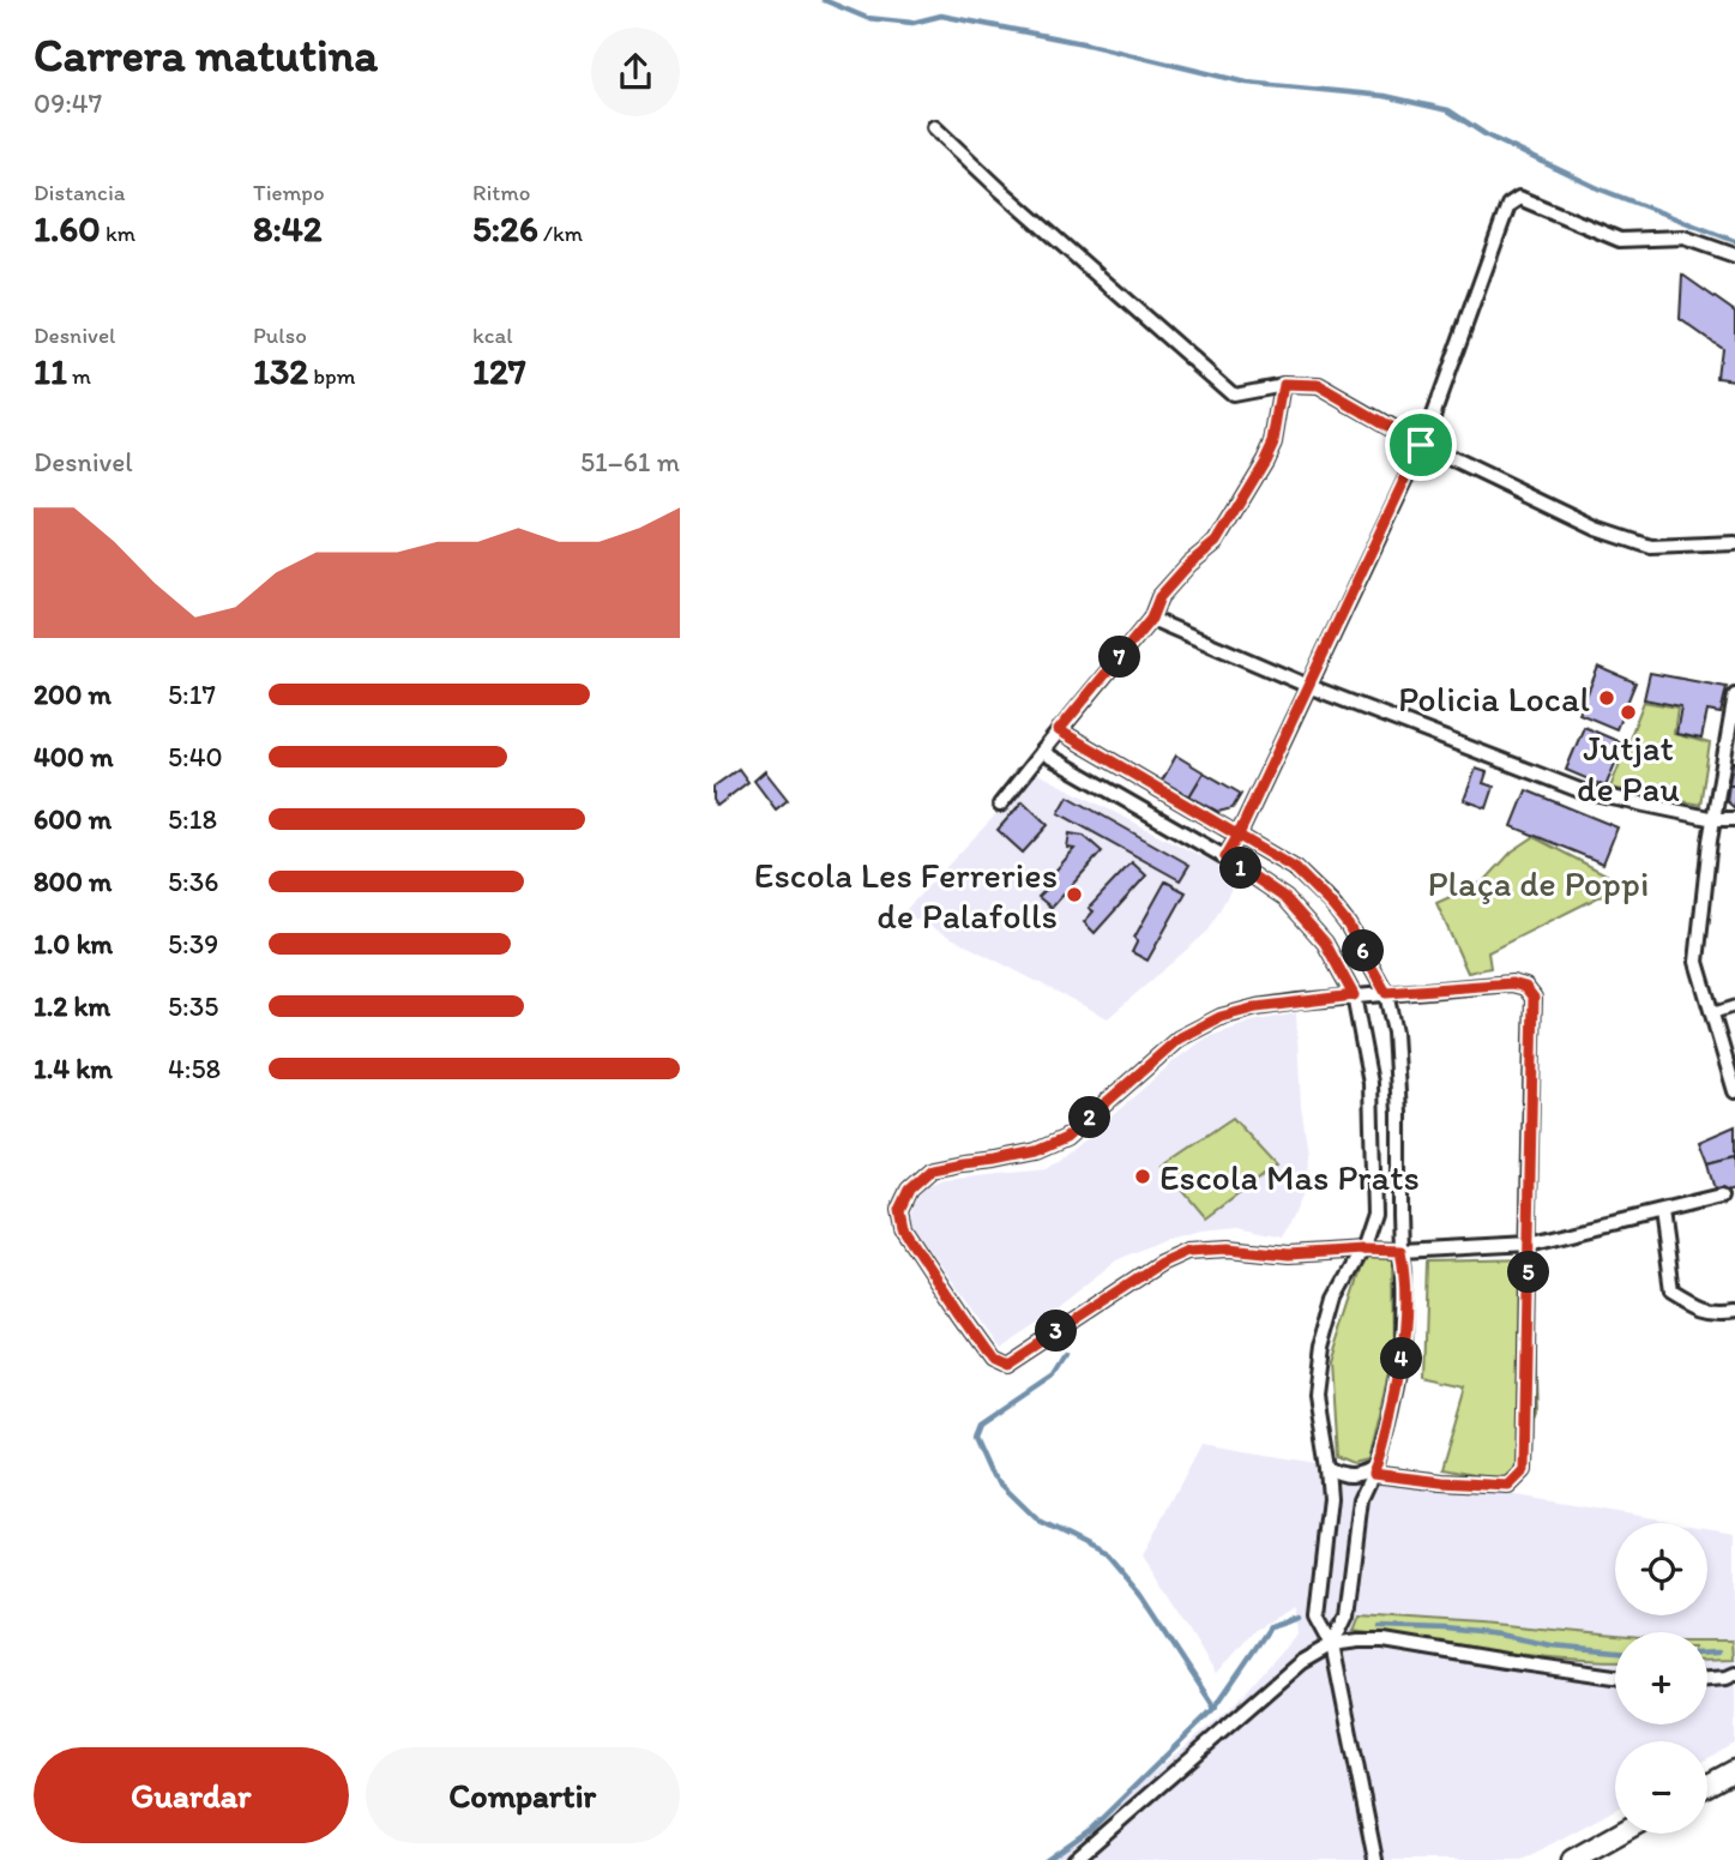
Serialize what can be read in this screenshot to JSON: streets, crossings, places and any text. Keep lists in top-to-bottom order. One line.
{"parks":["Plaça de Poppi"],"places":["Policia Local","Jutjat de Pau","Escola Les Ferreries de Palafolls","Escola Mas Prats"],"page":{"heading":["Carrera matutina","09:47"],"stats":[["Distancia","1.60 km"],["Tiempo","8:42"],["Ritmo","5:26 /km"],["Desnivel","11 m"],["Pulso","132 bpm"],["kcal","127"]],"chart":["Desnivel","51–61 m"],"pins":["7","1","6","2","5","3","4"],"list":[{"name":"200 m","note":"5:17"},{"name":"400 m","note":"5:40"},{"name":"600 m","note":"5:18"},{"name":"800 m","note":"5:36"},{"name":"1.0 km","note":"5:39"},{"name":"1.2 km","note":"5:35"},{"name":"1.4 km","note":"4:58"}],"map_buttons":["+","−"],"buttons":["Guardar","Compartir"]}}
